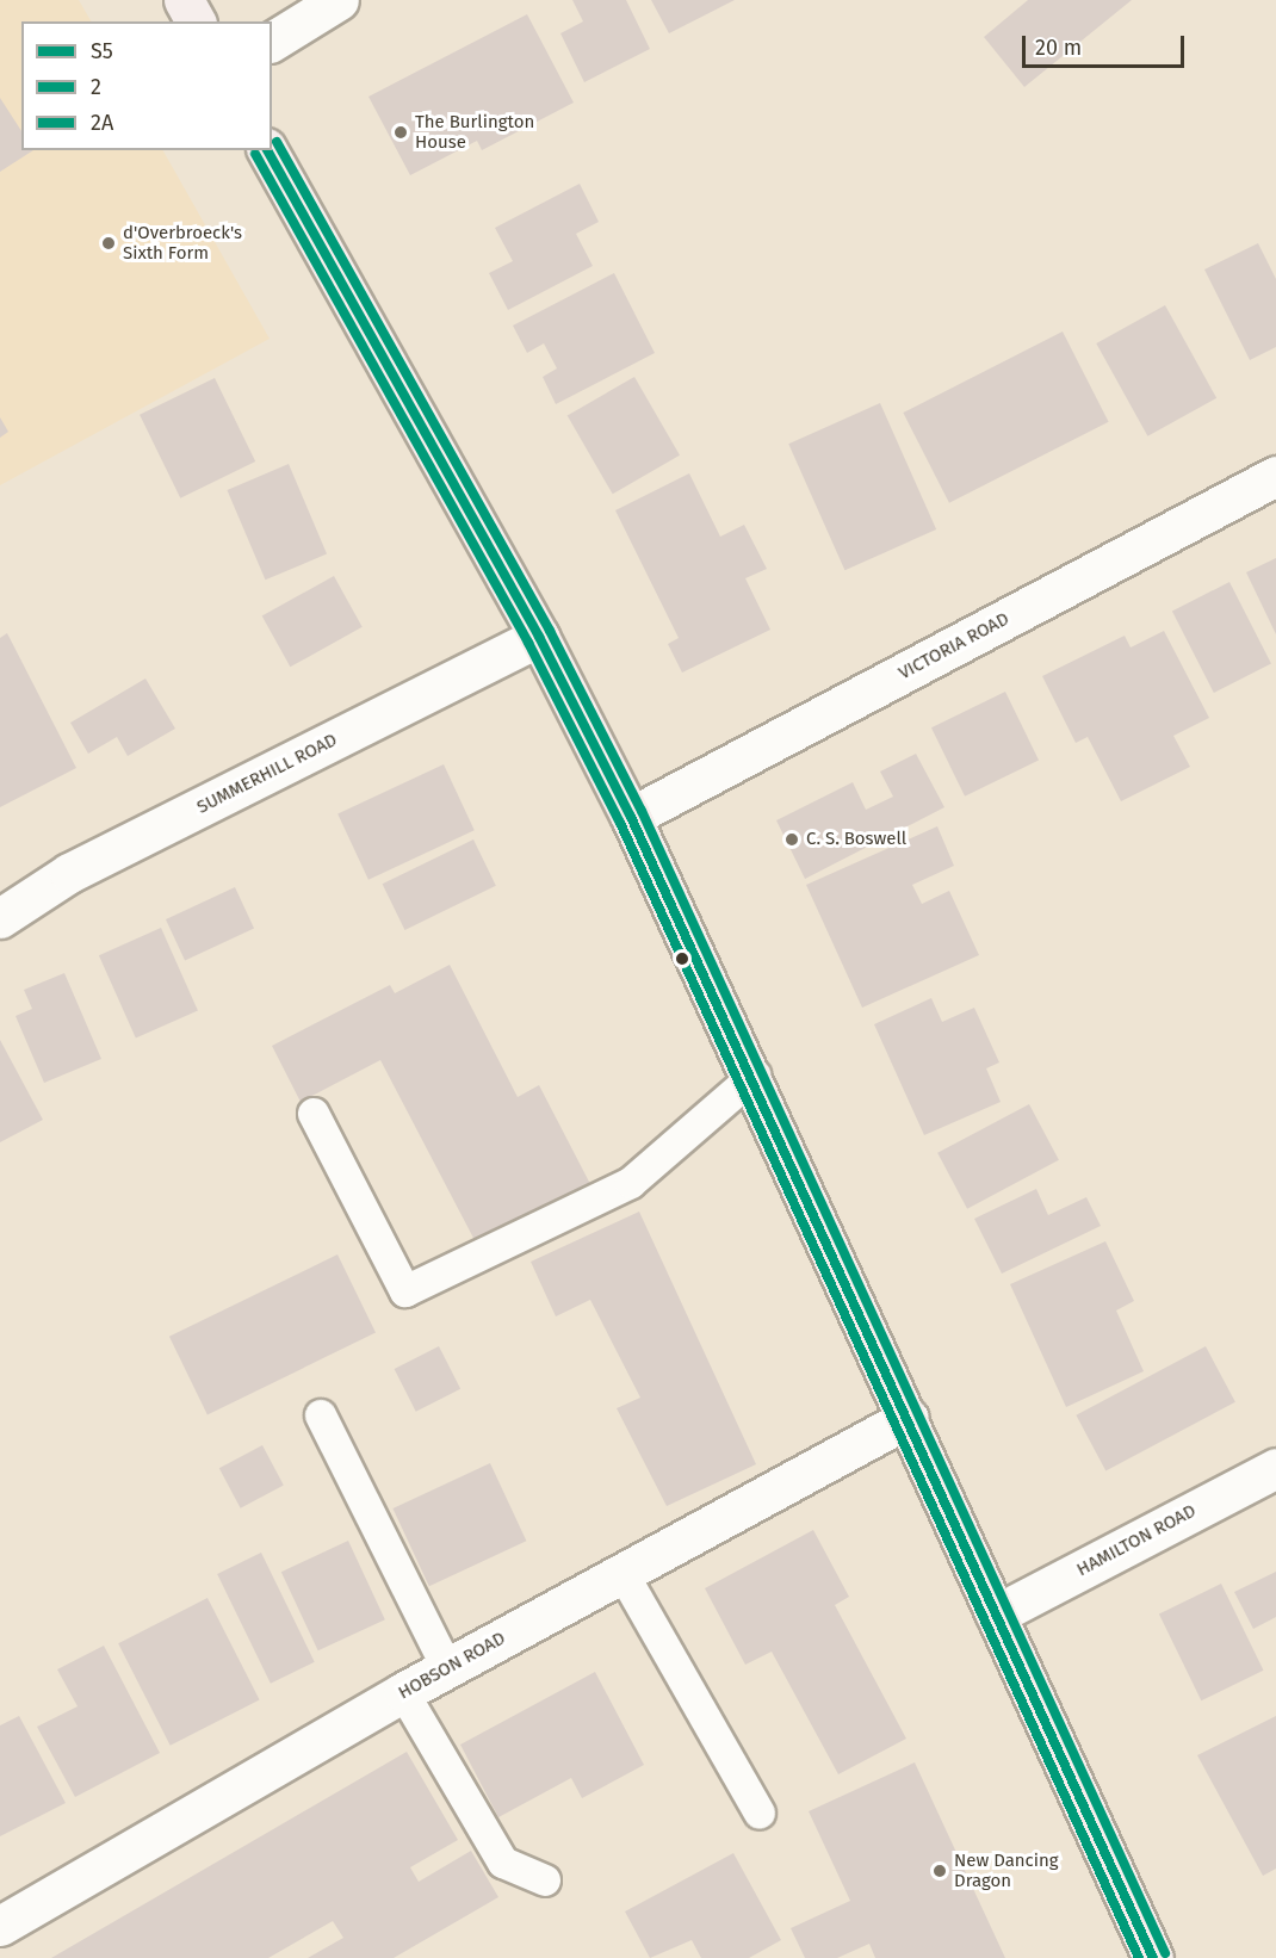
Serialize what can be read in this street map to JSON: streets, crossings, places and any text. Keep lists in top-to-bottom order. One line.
{"streets":{"street":["VICTORIA ROAD","SUMMERHILL ROAD","HAMILTON ROAD","HOBSON ROAD"]},"places":["The Burlington House","d'Overbroeck's Sixth Form","C. S. Boswell","New Dancing Dragon"],"lines":["transit line 2A","transit line S5","transit line 2"],"legend":["S5","2","2A"],"scale_bar":"20 m"}
